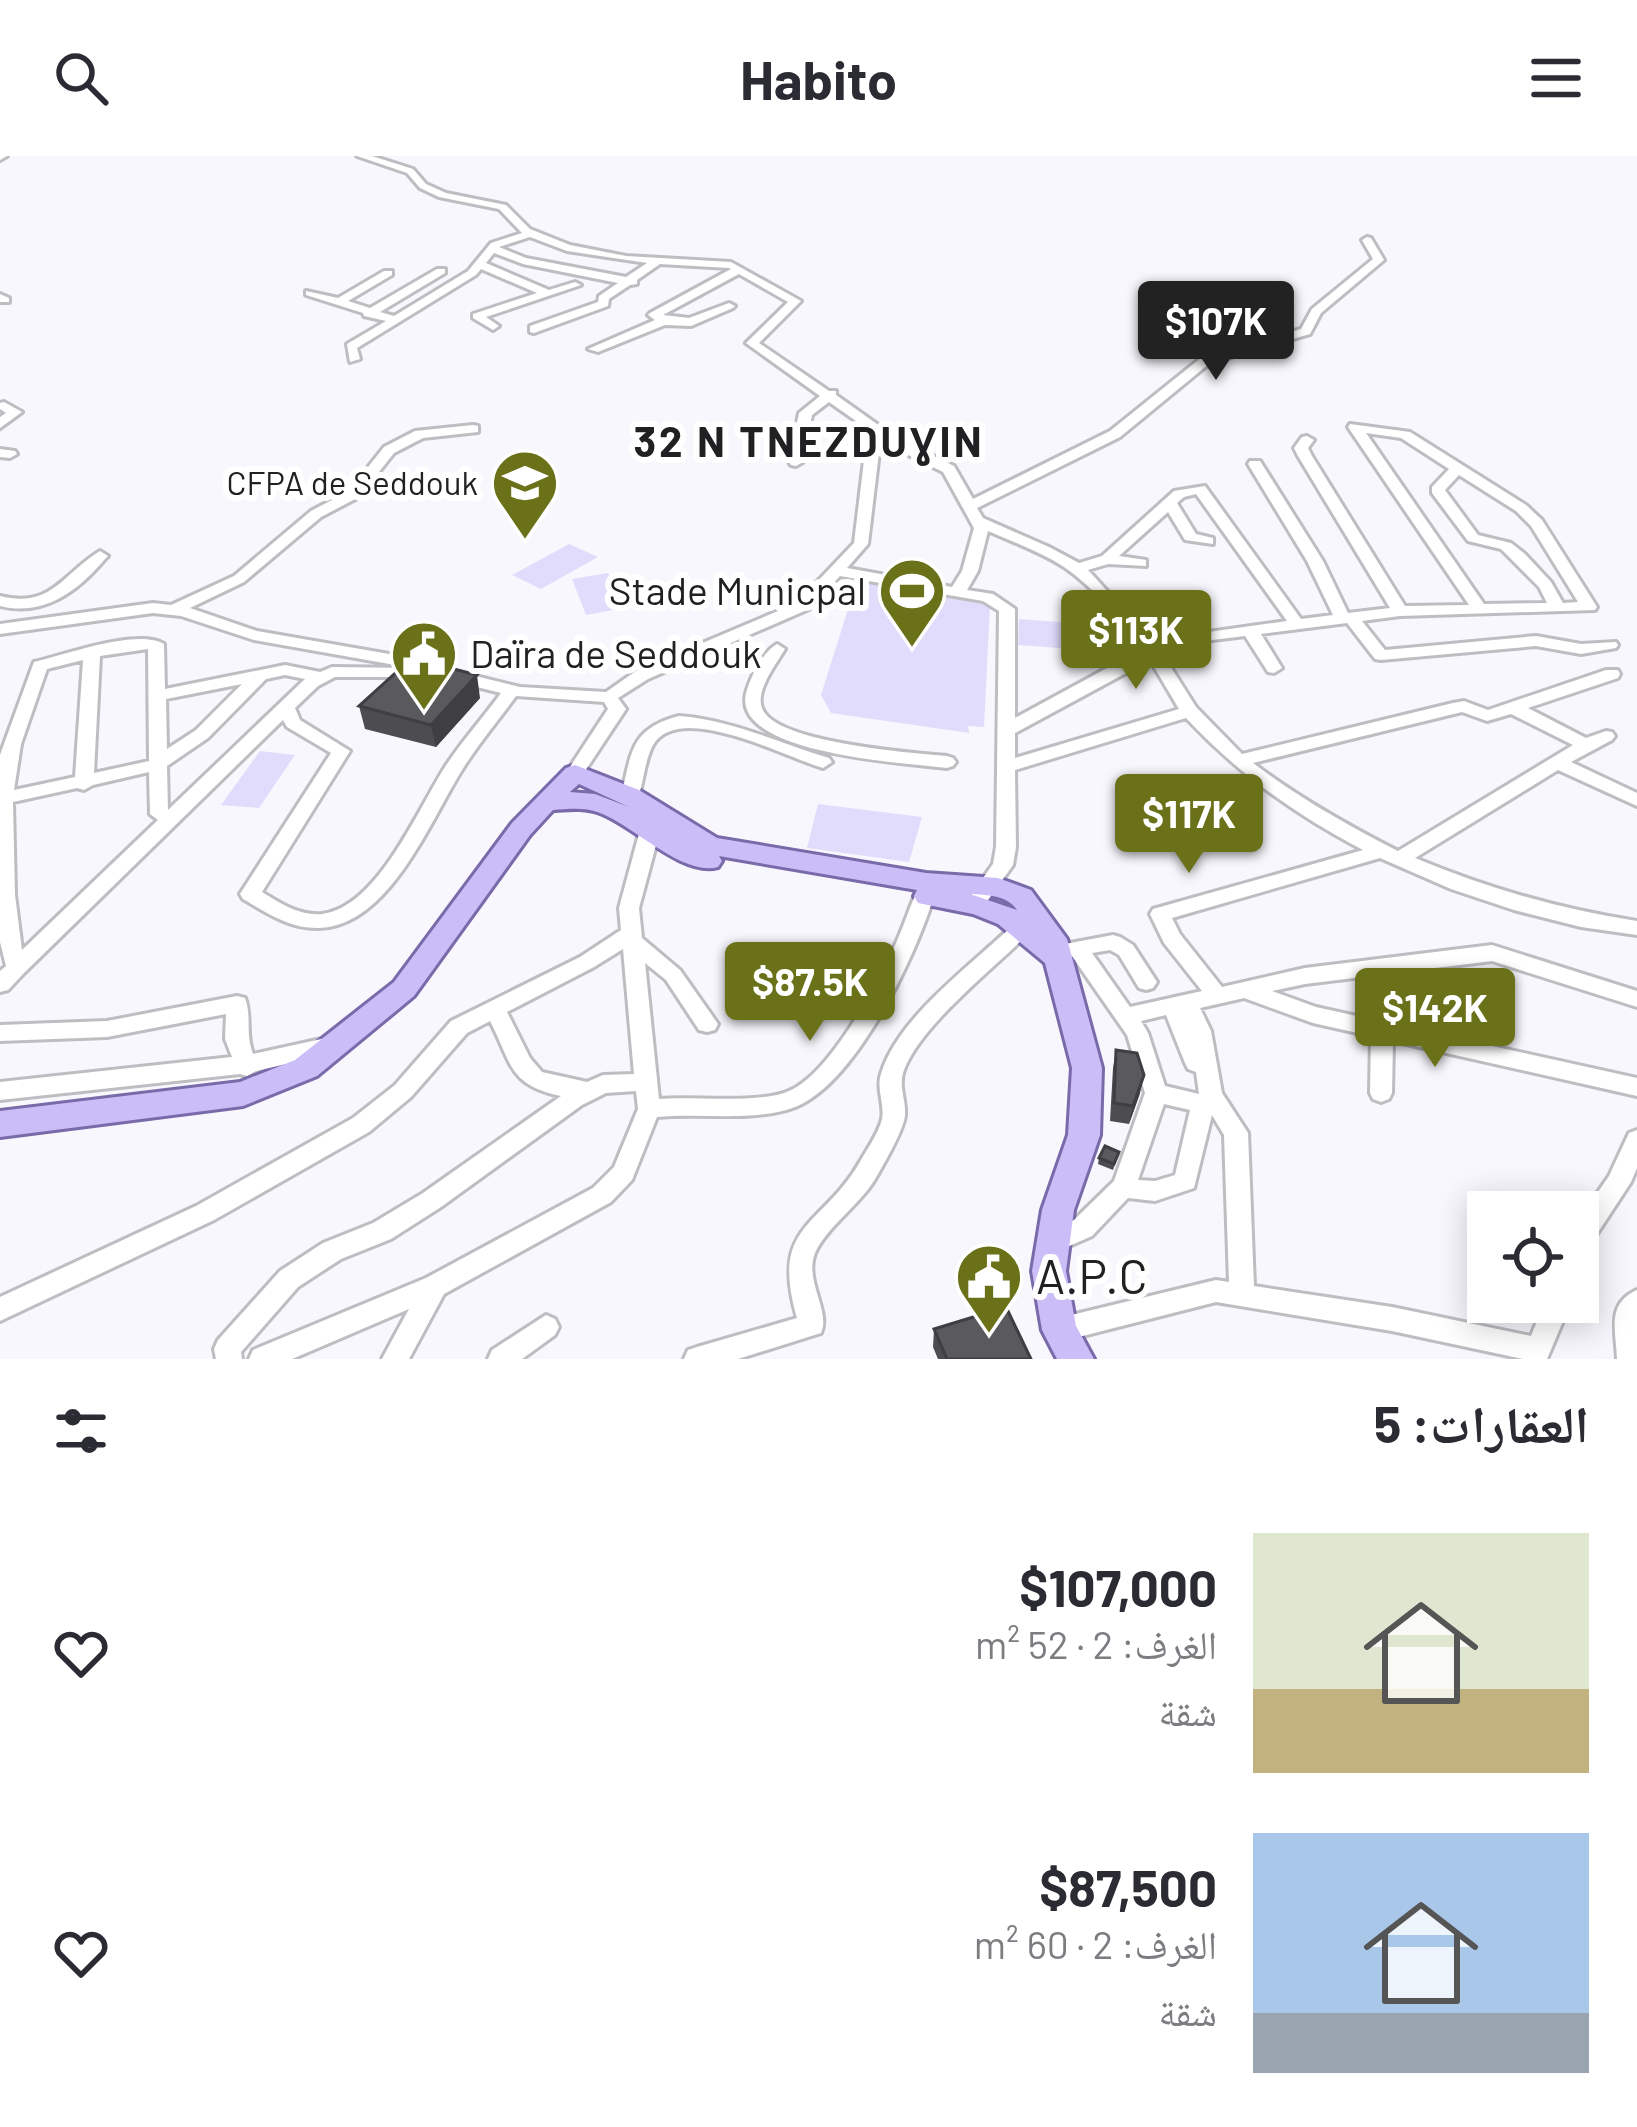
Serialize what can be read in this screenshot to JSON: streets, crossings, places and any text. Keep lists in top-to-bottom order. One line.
{"districts":["32 N TNEZDUƔIN"],"places":{"school or university":["CFPA de Seddouk"],"sports":["Stade Municpal"],"public building":["Daïra de Seddouk","A.P.C"]},"page":{"header":"Habito","price":["$107K","$113K","$117K","$87.5K","$142K"],"heading":"العقارات: 5","list":[{"name":"$107,000","note":"الغرف: 2 · 52 m² · شقة"},{"name":"$87,500","note":"الغرف: 2 · 60 m² · شقة"}]}}
